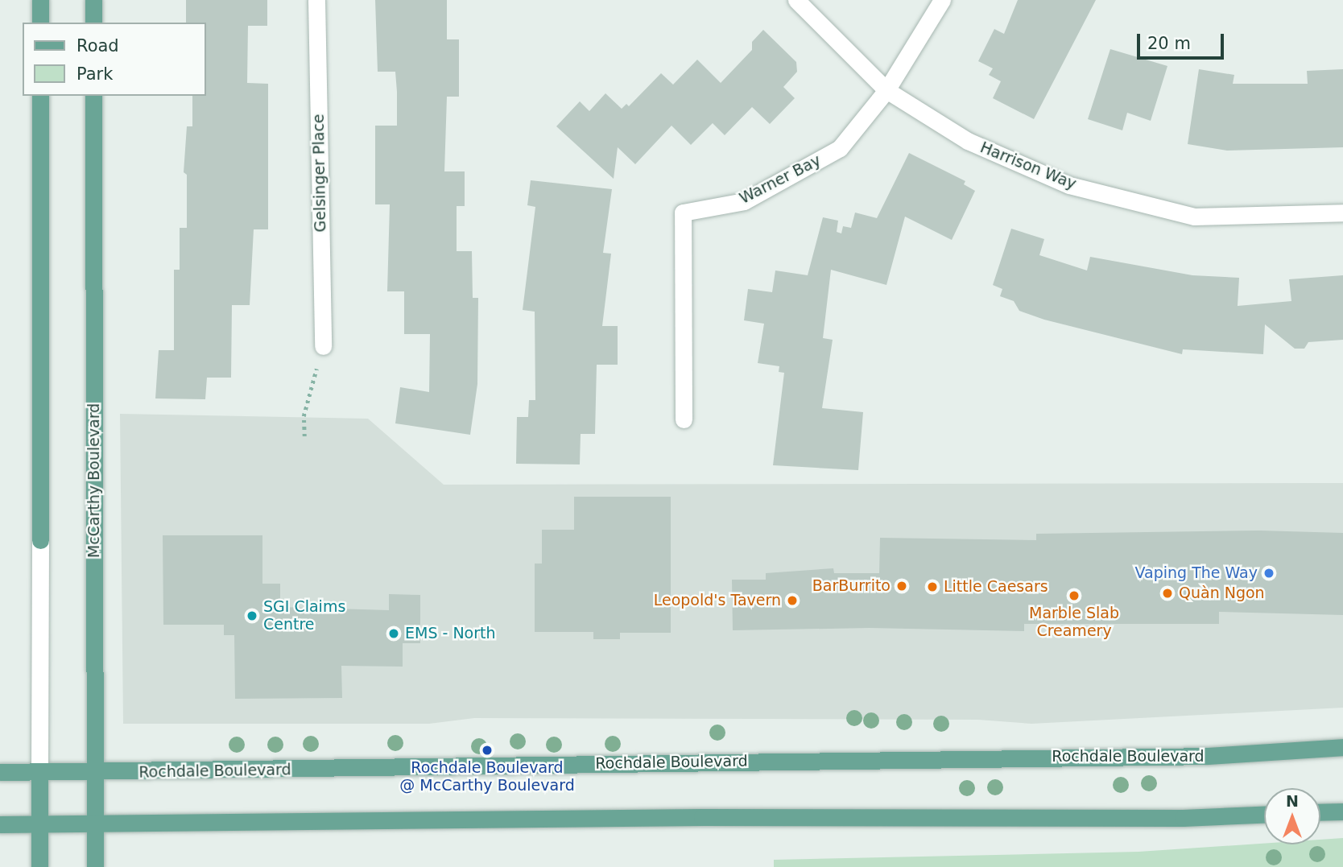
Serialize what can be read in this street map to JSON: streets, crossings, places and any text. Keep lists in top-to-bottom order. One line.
{"streets":{"main road":["McCarthy Boulevard","Rochdale Boulevard"],"street":["Harrison Way","Gelsinger Place","Warner Bay"]},"crossings":[["Harrison Way","Warner Bay"],["McCarthy Boulevard","Rochdale Boulevard"]],"places":["Vaping The Way","BarBurrito","Little Caesars","Quàn Ngon","Marble Slab Creamery","Leopold's Tavern","SGI Claims Centre","EMS - North","Rochdale Boulevard @ McCarthy Boulevard"],"legend":["Road","Park"],"scale_bar":"20 m","north":"top"}
